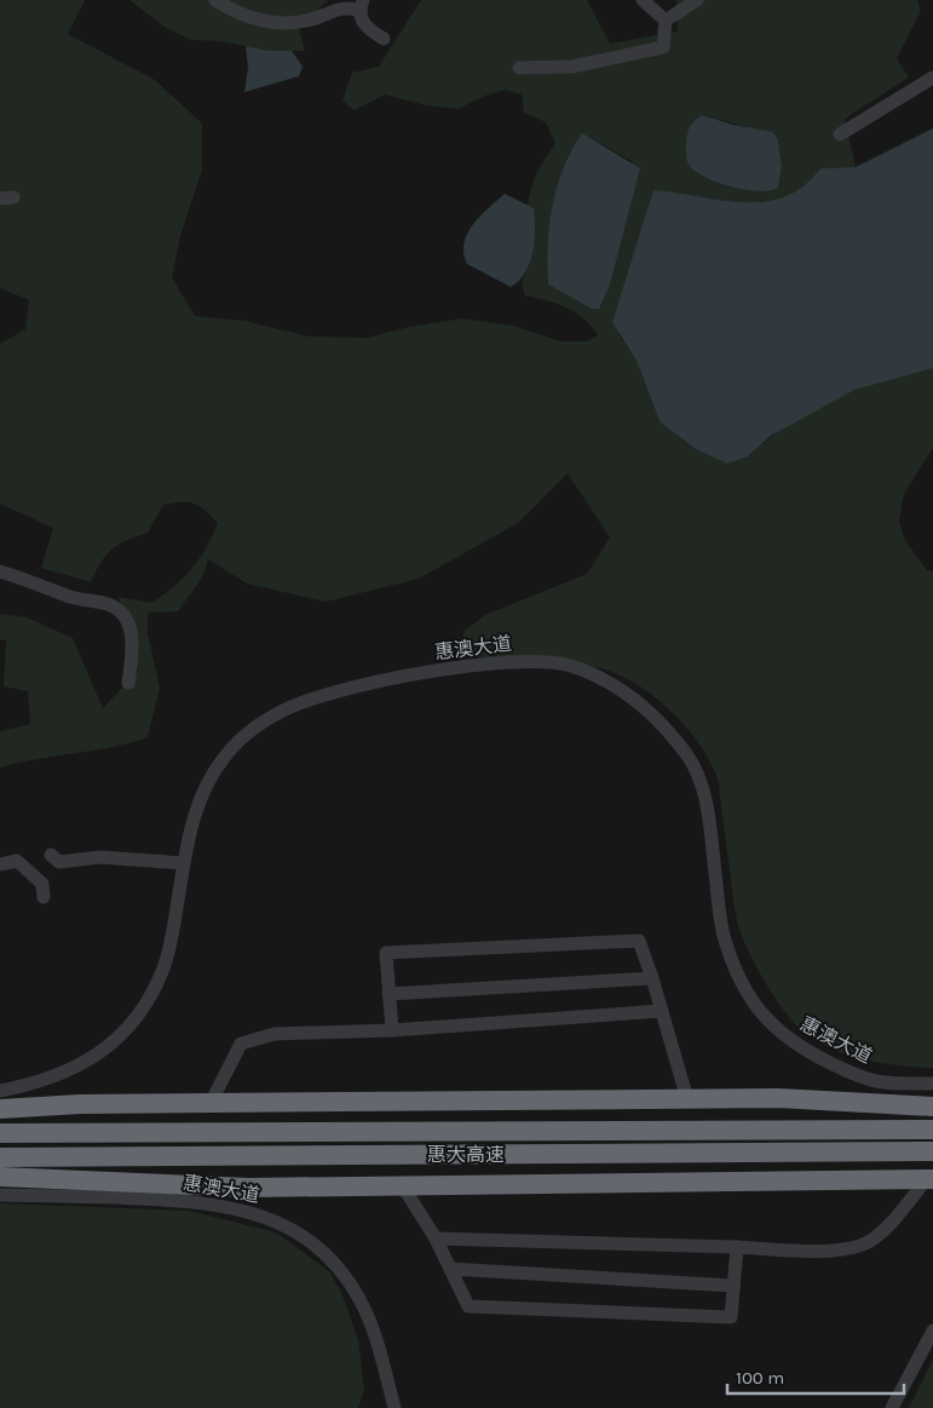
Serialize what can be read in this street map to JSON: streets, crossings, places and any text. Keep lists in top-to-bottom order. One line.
{"streets":{"highway":["惠大高速"],"street":["惠澳大道"]},"scale_bar":"100 m"}
